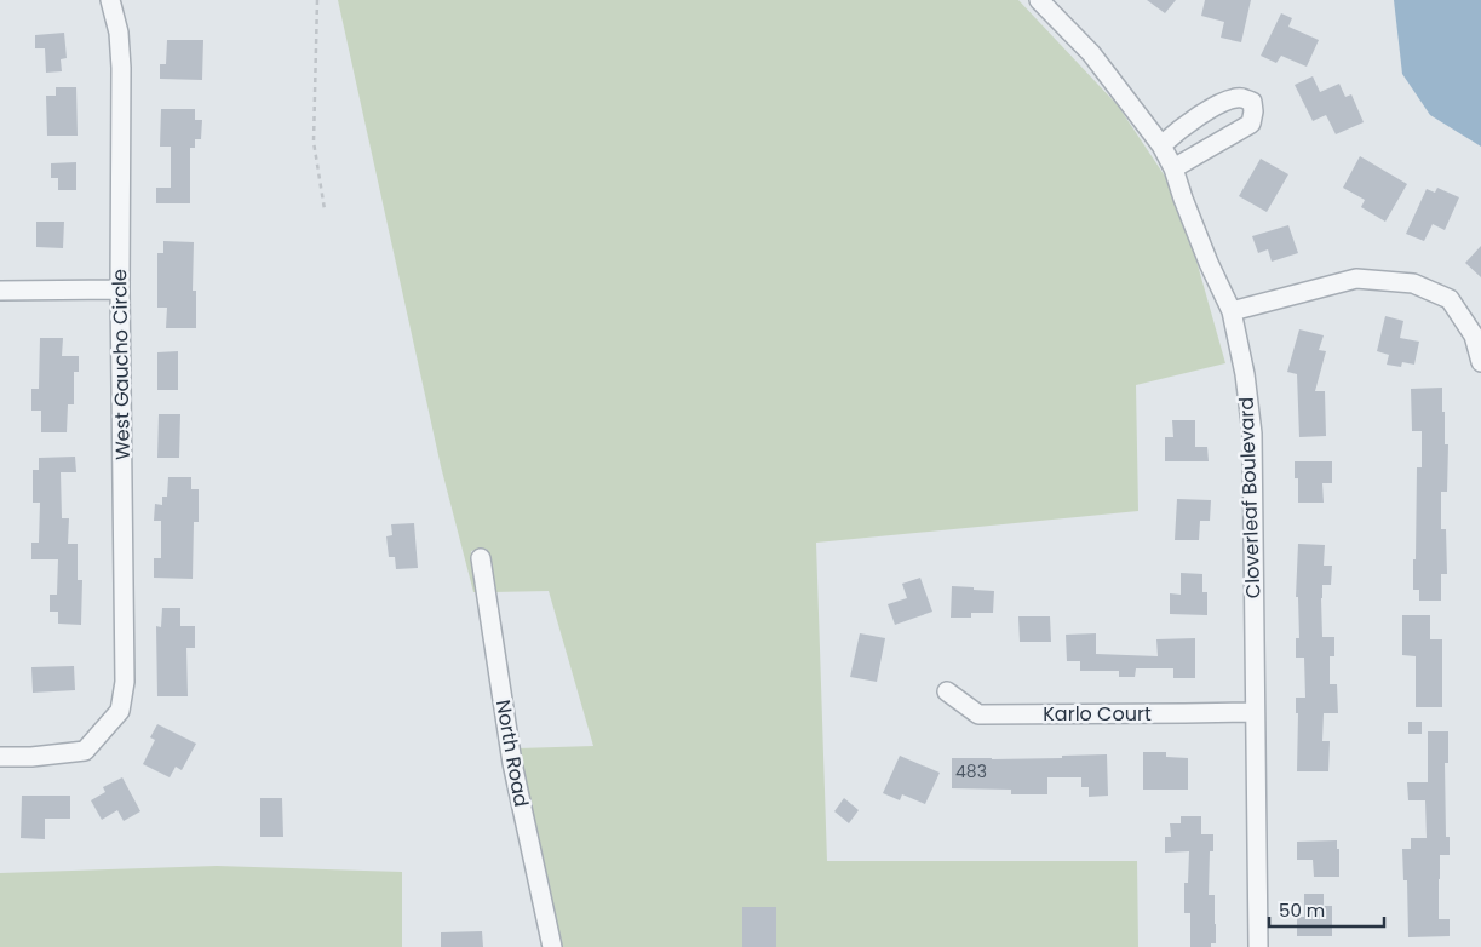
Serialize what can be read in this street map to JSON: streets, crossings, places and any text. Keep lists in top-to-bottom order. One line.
{"streets":{"street":["West Gaucho Circle","Cloverleaf Boulevard","Karlo Court","North Road"]},"crossings":[["Cloverleaf Boulevard","Karlo Court"]],"house_numbers":["483"],"scale_bar":"50 m"}
